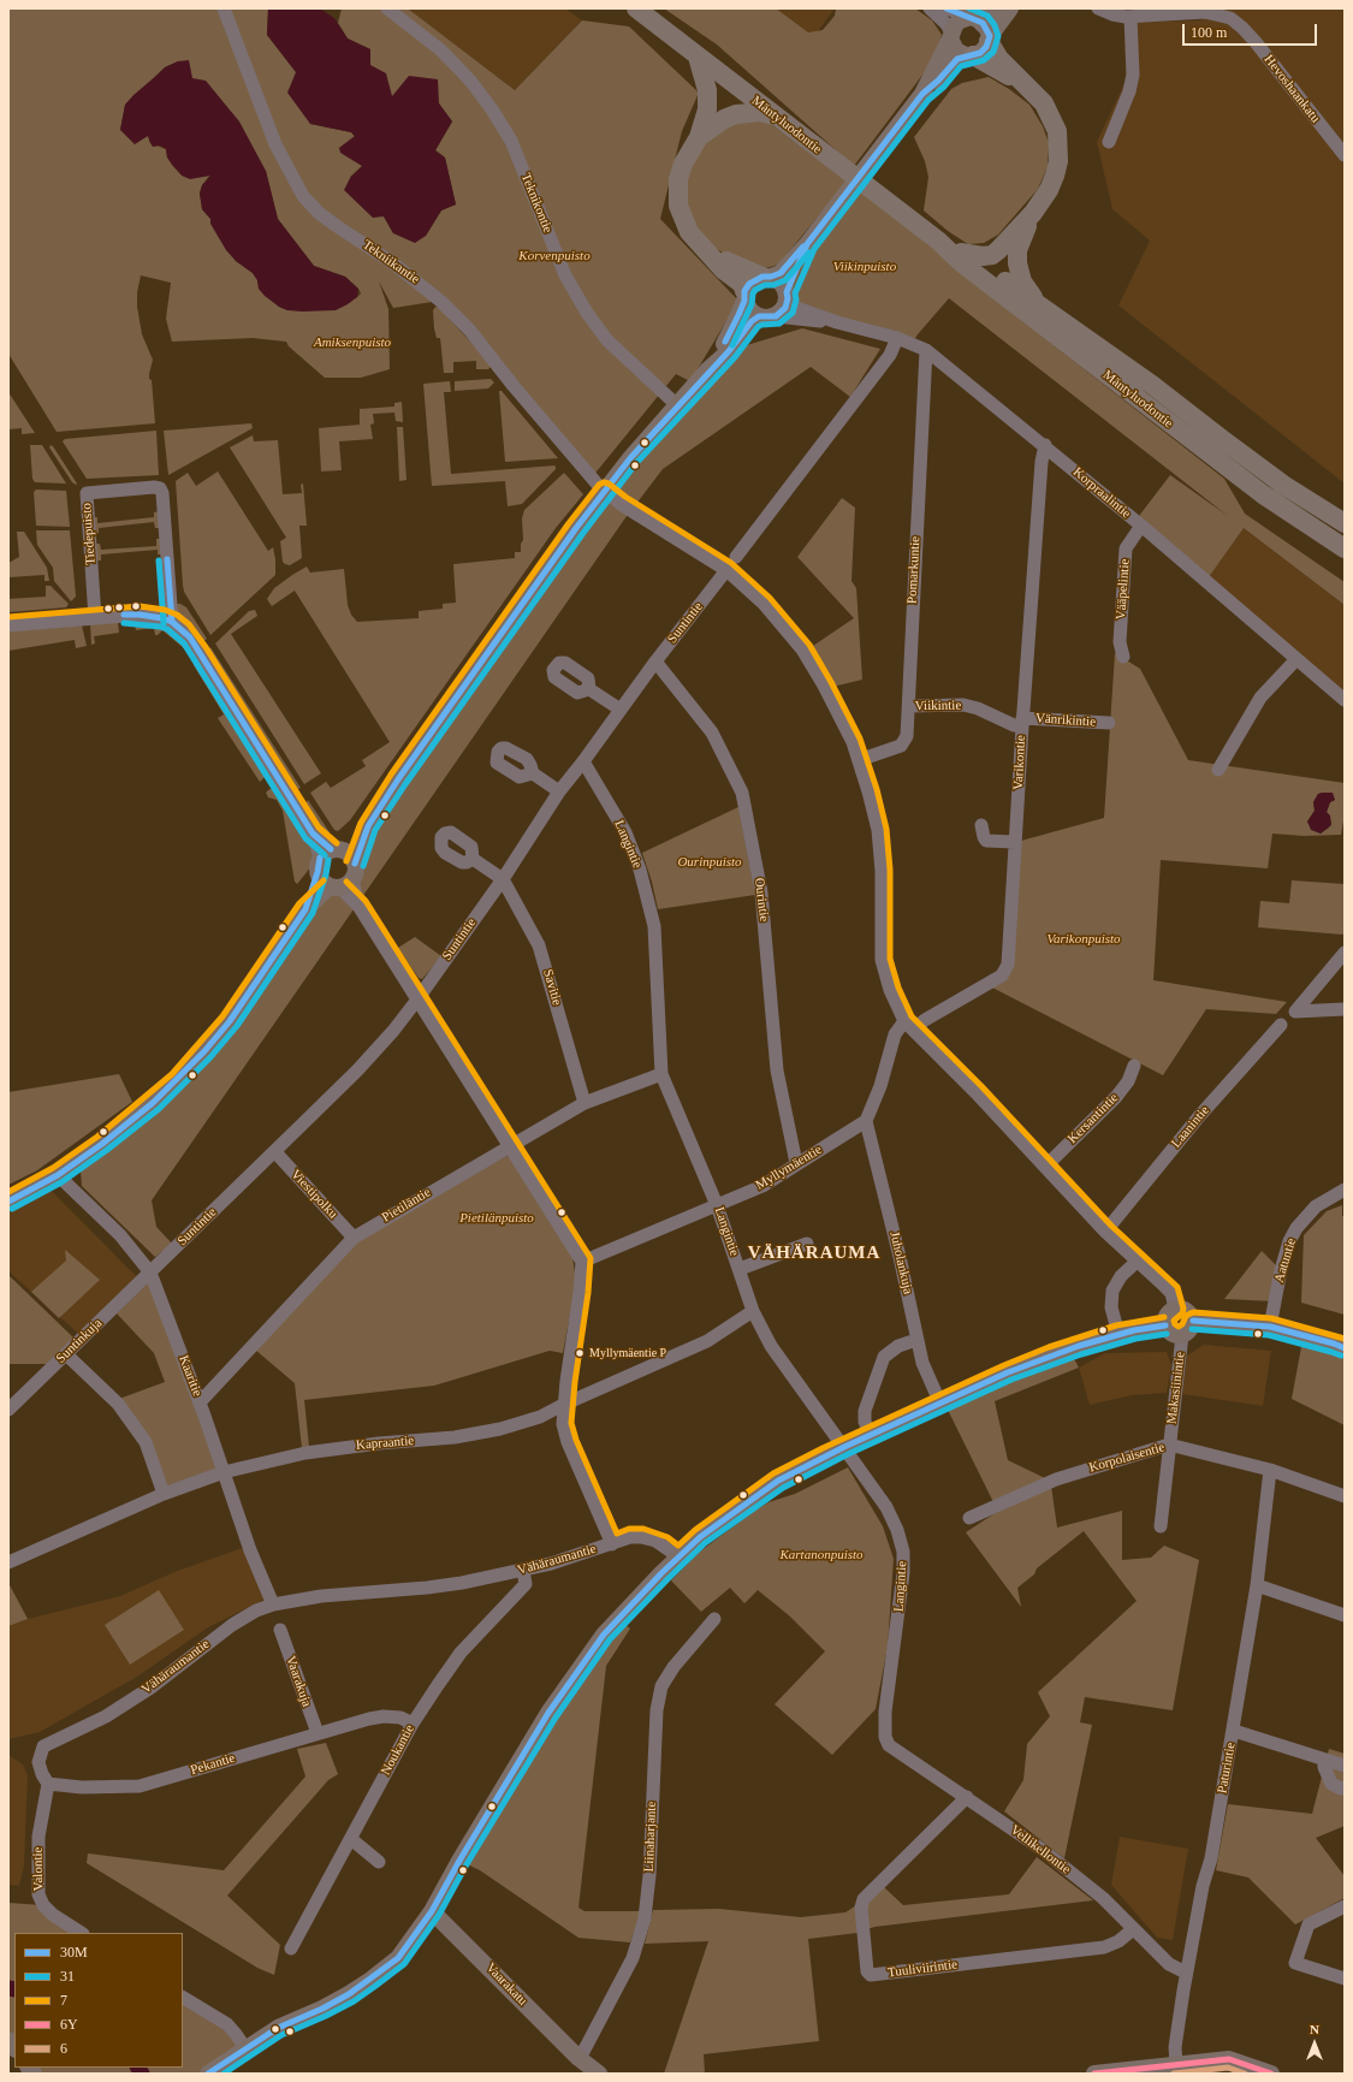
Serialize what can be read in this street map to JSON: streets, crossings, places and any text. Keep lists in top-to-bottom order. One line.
{"streets":{"highway":["Mäntyluodontie"],"main road":["Vaarakatu"],"street":["Hevoshaankatu","Teknikontie","Tekniikantie","Korpraalintie","Tiedepuisto","Pomarkuntie","Vääpelintie","Suntintie","Viikintie","Vänrikintie","Varikontie","Langintie","Ourintie","Savitie","Kersantintie","Laanintie","Myllymäentie","Viestipolku","Pietiläntie","Aatuntie","Juholankuja","Suntinkuja","Kaaritie","Makasiinintie","Kapraantie","Korpolaisentie","Vähäraumantie","Vaarakuja","Noukantie","Pekantie","Paturintie","Liinaharjante","Vellikellontie","Valontie","Tuuliviirintie"]},"crossings":[["Tekniikantie","Pomarkuntie"],["Tekniikantie","Suntintie"],["Tekniikantie","Varikontie"],["Tekniikantie","Kersantintie"],["Tekniikantie","Laanintie"],["Tekniikantie","Makasiinintie"],["Korpraalintie","Pomarkuntie"],["Korpraalintie","Vääpelintie"],["Korpraalintie","Varikontie"],["Pomarkuntie","Viikintie"],["Suntintie","Langintie"],["Suntintie","Ourintie"],["Suntintie","Savitie"],["Suntintie","Viestipolku"],["Suntintie","Suntinkuja"],["Suntintie","Kaaritie"],["Viikintie","Vänrikintie"],["Viikintie","Varikontie"],["Vänrikintie","Varikontie"],["Langintie","Myllymäentie"],["Langintie","Pietiläntie"],["Langintie","Kapraantie"],["Langintie","Vellikellontie"],["Ourintie","Myllymäentie"],["Savitie","Pietiläntie"],["Myllymäentie","Juholankuja"],["Viestipolku","Pietiläntie"],["Pietiläntie","Kaaritie"],["Suntinkuja","Kaaritie"],["Kaaritie","Kapraantie"],["Kaaritie","Vähäraumantie"],["Makasiinintie","Korpolaisentie"],["Korpolaisentie","Paturintie"],["Vähäraumantie","Noukantie"],["Vähäraumantie","Pekantie"],["Vähäraumantie","Valontie"],["Vaarakuja","Pekantie"],["Noukantie","Pekantie"],["Pekantie","Valontie"],["Paturintie","Vellikellontie"],["Liinaharjante","Vaarakatu"],["Vellikellontie","Tuuliviirintie"]],"districts":["VÄHÄRAUMA"],"parks":["Korvenpuisto","Viikinpuisto","Amiksenpuisto","Ourinpuisto","Varikonpuisto","Pietilänpuisto","Kartanonpuisto"],"places":["Myllymäentie P"],"lines":["transit line 30M","transit line 31","transit line 7","transit line 6Y","transit line 6"],"legend":["30M","31","7","6Y","6"],"scale_bar":"100 m","north":"top"}
